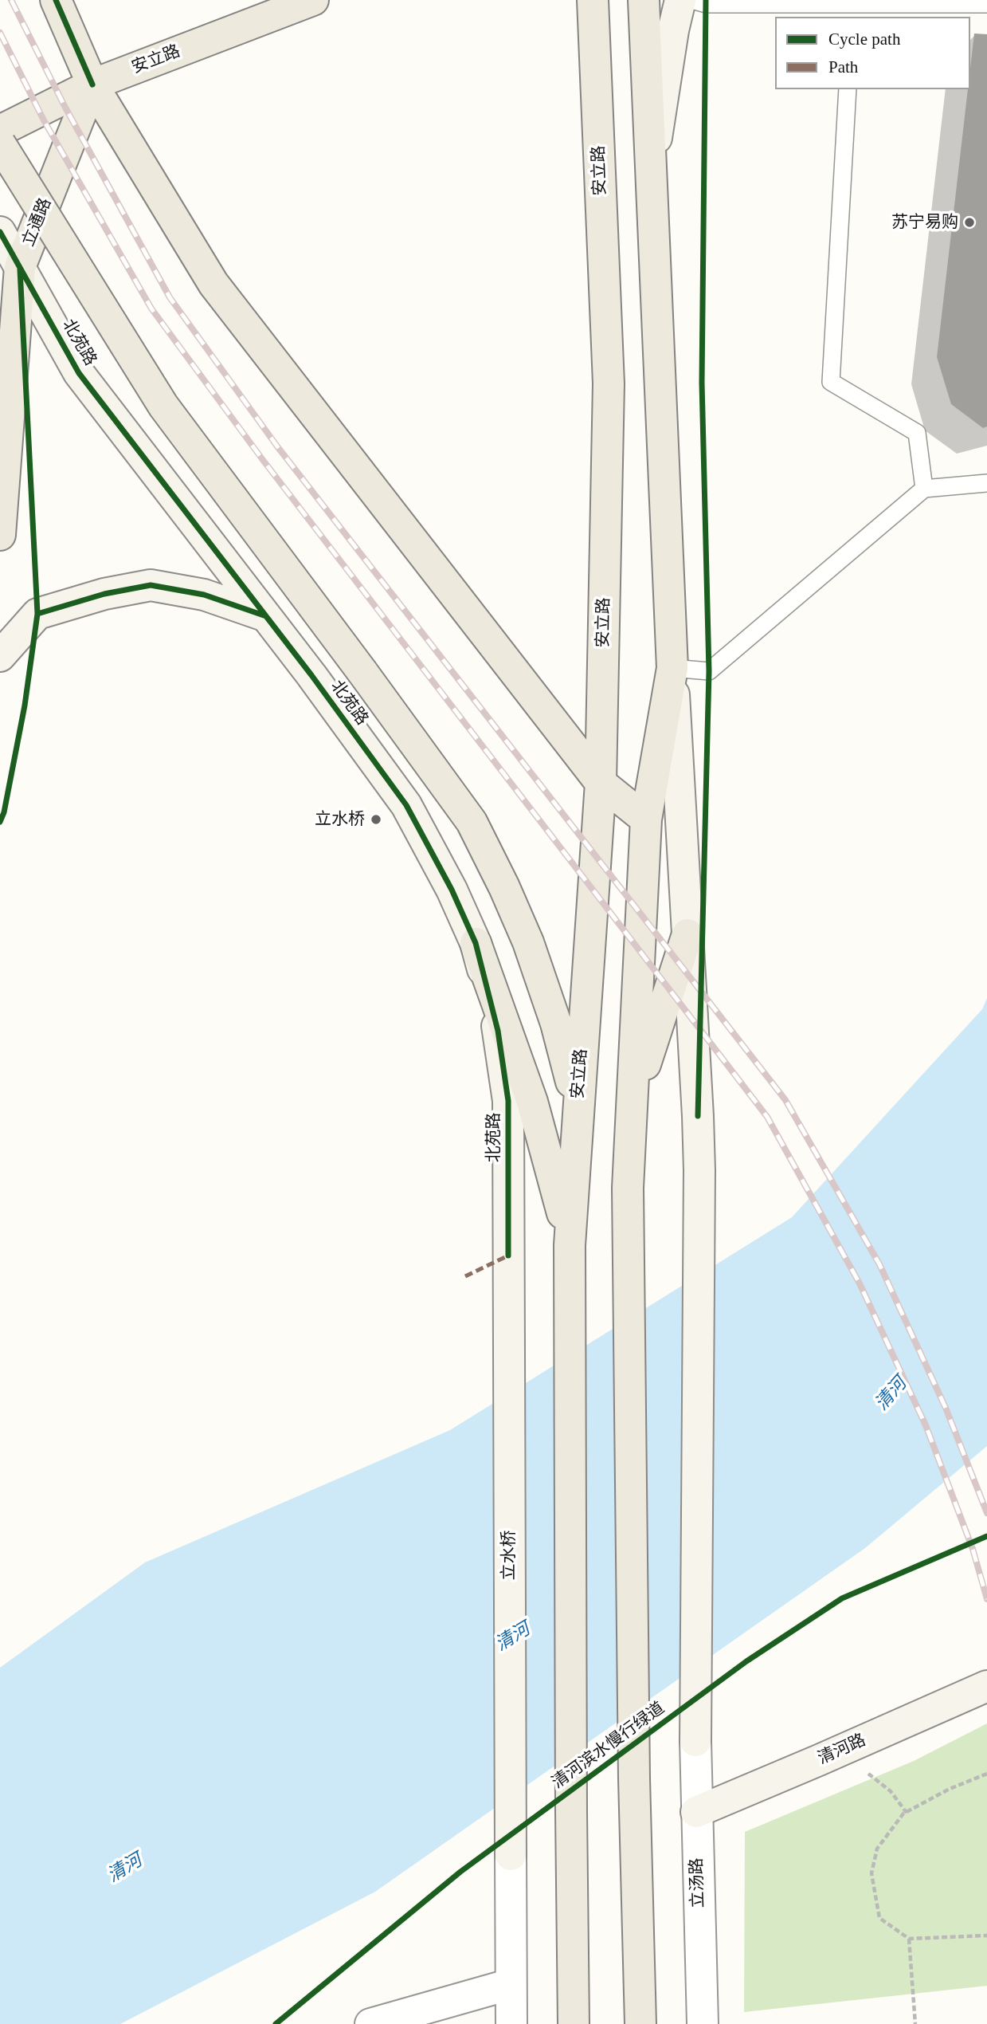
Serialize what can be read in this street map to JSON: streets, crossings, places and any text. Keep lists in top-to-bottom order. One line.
{"streets":{"main road":["安立路","立通路","北苑路"],"street":["立水桥","清河路","立汤路"],"cycle path":["清河滨水慢行绿道"]},"crossings":[["安立路","立通路"],["安立路","北苑路"],["立通路","北苑路"],["北苑路","立水桥"],["清河路","立汤路"]],"water":["清河"],"places":["苏宁易购","立水桥"],"legend":["Cycle path","Path"]}
